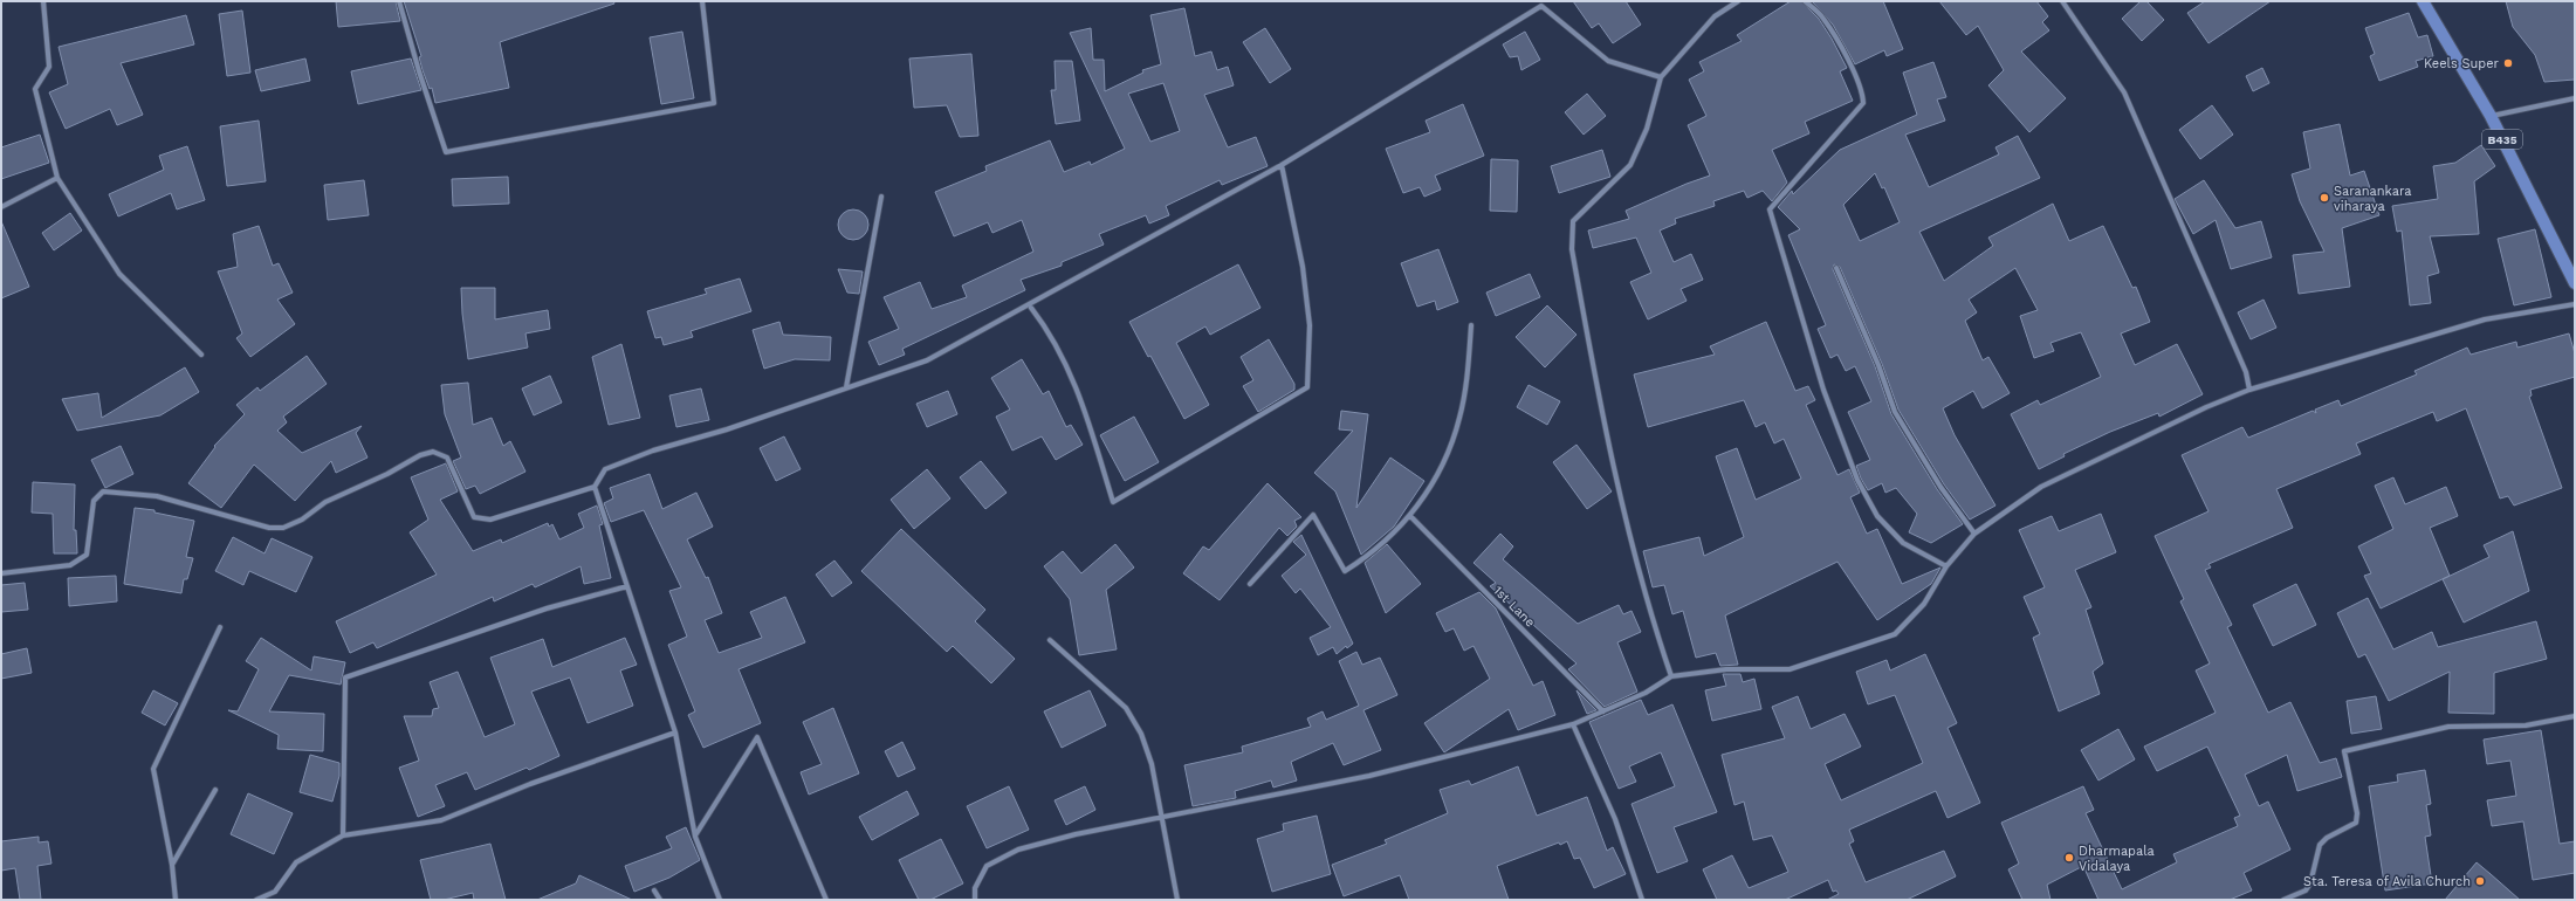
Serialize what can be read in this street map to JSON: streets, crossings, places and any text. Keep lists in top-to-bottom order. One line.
{"streets":{"main road":["B435"],"street":["1st Lane"]},"places":["Keels Super","Saranankara viharaya","Dharmapala Vidalaya","Sta. Teresa of Avila Church"]}
